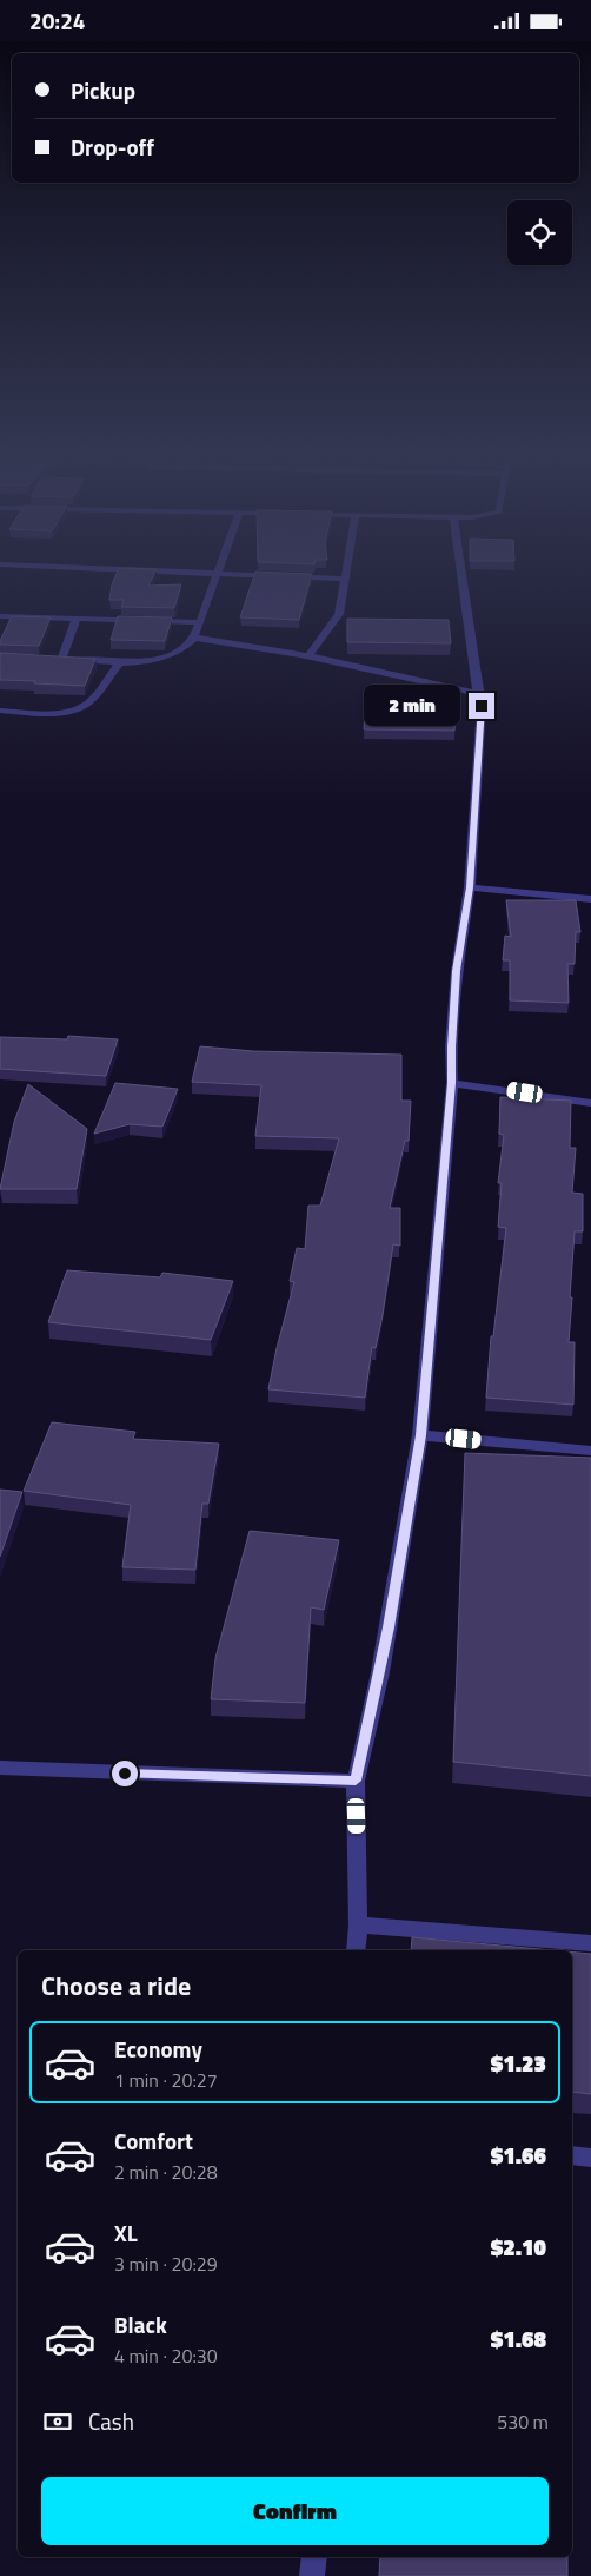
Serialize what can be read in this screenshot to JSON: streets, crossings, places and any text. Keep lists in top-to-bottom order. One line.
{"page":{"status":"20:24","banner":["Pickup","Drop-off"],"bubble":"2 min","heading":"Choose a ride","list":[{"name":"Economy","note":"1 min · 20:27","value":"$1.23"},{"name":"Comfort","note":"2 min · 20:28","value":"$1.66"},{"name":"XL","note":"3 min · 20:29","value":"$2.10"},{"name":"Black","note":"4 min · 20:30","value":"$1.68"}],"pay":["Cash","530 m"],"buttons":"Confirm"}}
